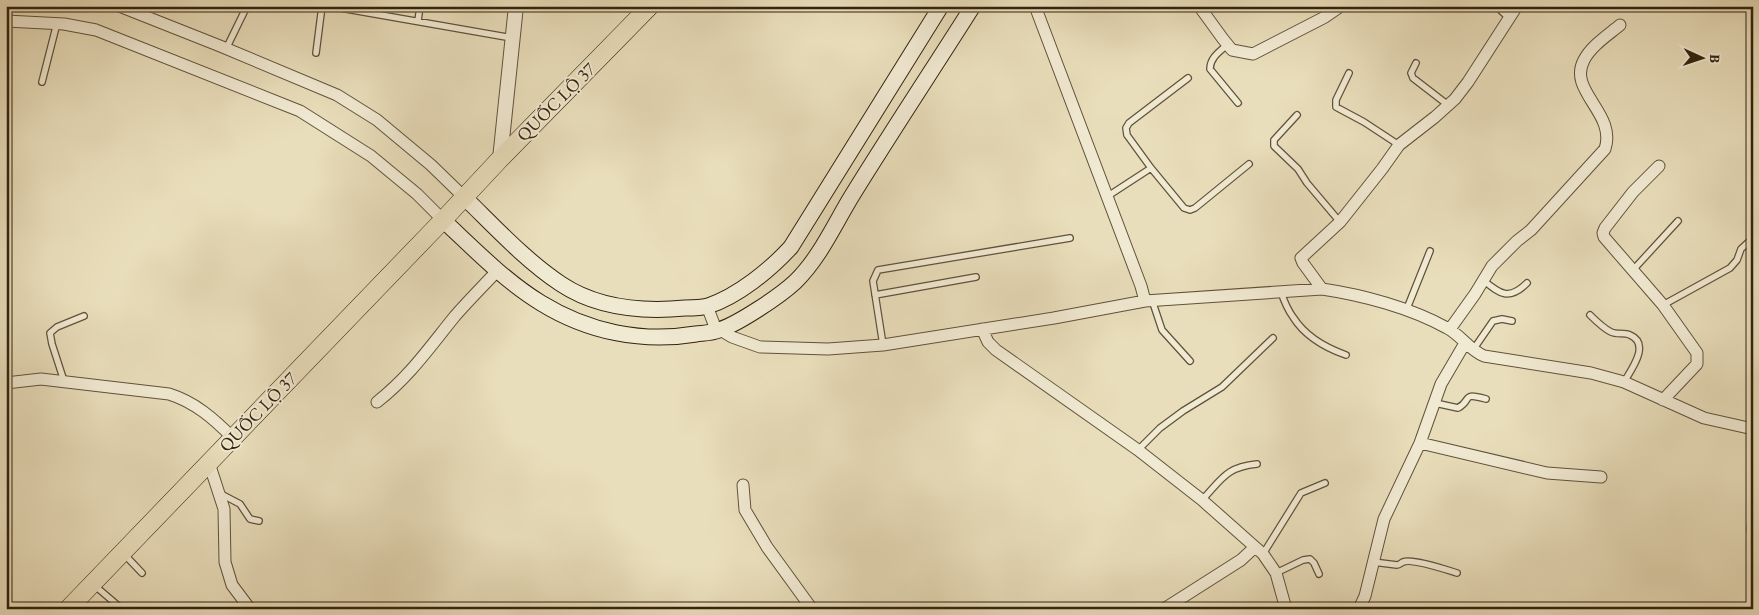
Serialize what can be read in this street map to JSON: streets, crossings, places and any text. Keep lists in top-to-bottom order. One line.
{"streets":{"highway":["QUỐC LỘ 37"]},"north":"right"}
